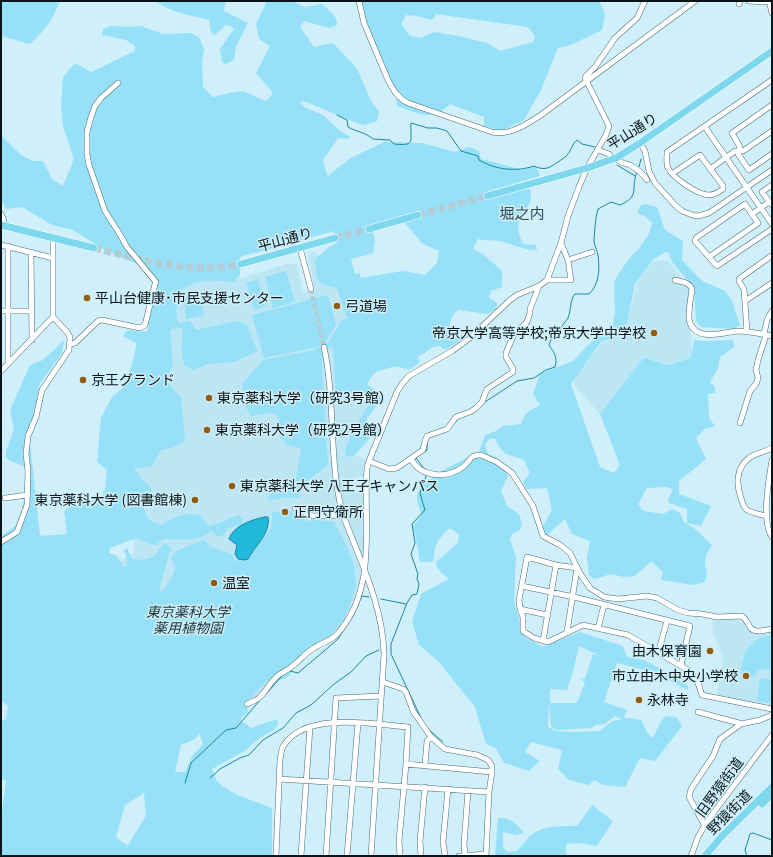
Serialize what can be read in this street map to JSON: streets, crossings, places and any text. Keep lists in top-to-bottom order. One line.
{"streets":{"main road":["平山通り","野猿街道"],"street":["旧野猿街道"]},"districts":["堀之内"],"parks":["東京薬科大学 薬用植物園"],"places":["平山台健康･市民支援センター","弓道場","帝京大学高等学校;帝京大学中学校","京王グランド","東京薬科大学（研究3号館）","東京薬科大学（研究2号館）","東京薬科大学 八王子キャンパス","東京薬科大学 (図書館棟)","正門守衛所","温室","由木保育園","市立由木中央小学校","永林寺"]}
